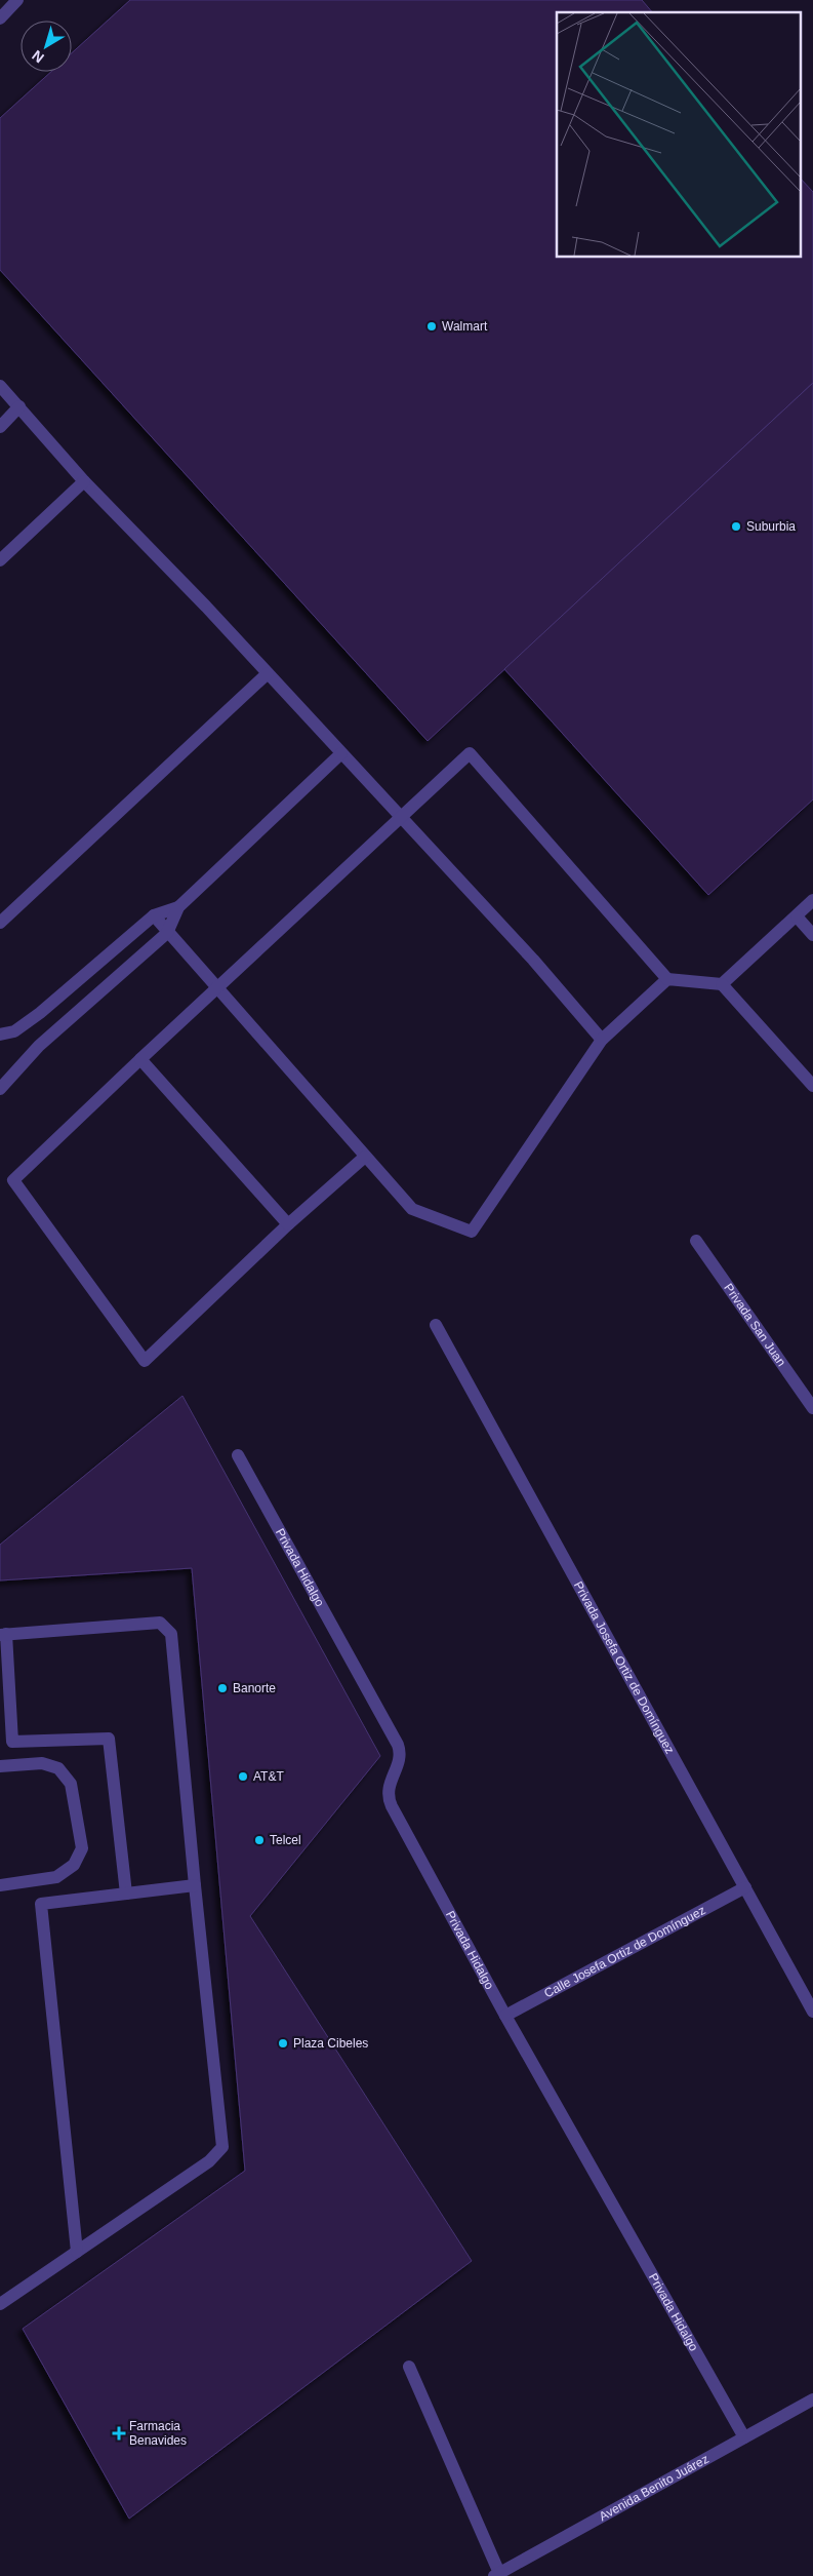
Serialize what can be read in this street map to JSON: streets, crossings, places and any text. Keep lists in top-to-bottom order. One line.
{"streets":{"street":["Privada San Juan","Privada Hidalgo","Privada Josefa Ortiz de Domínguez","Calle Josefa Ortiz de Domínguez","Avenida Benito Juárez"]},"crossings":[["Privada Hidalgo","Calle Josefa Ortiz de Domínguez"],["Privada Hidalgo","Avenida Benito Juárez"],["Privada Josefa Ortiz de Domínguez","Calle Josefa Ortiz de Domínguez"]],"places":{"other":["Walmart","Suburbia","Banorte","AT&T","Telcel","Plaza Cibeles"],"health":["Farmacia Benavides"]},"north":"bottom left"}
